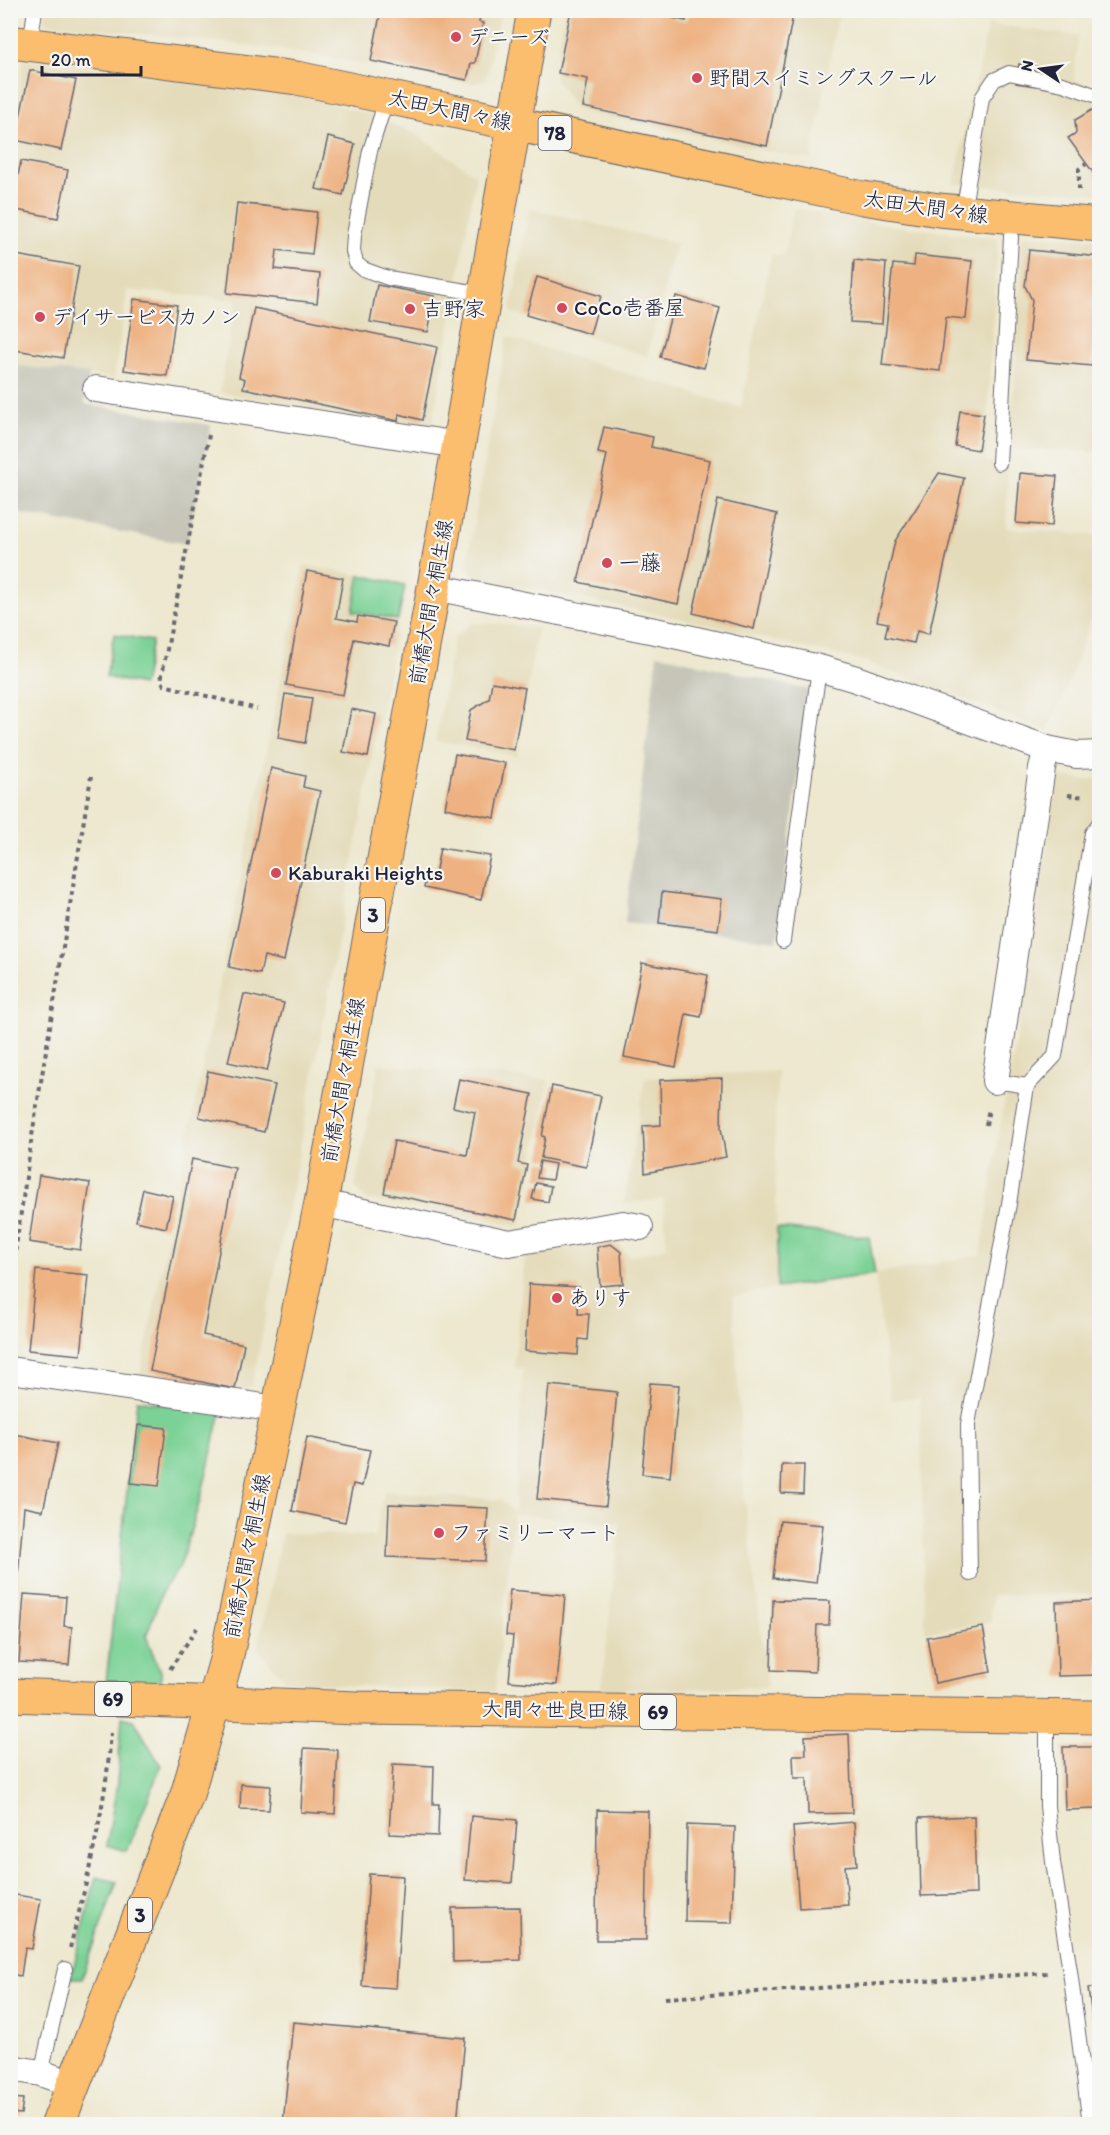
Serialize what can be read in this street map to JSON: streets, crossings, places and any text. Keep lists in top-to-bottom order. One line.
{"streets":{"main road":["太田大間々線","78","前橋大間々桐生線","3","69","大間々世良田線"]},"crossings":[["太田大間々線","前橋大間々桐生線"],["前橋大間々桐生線","大間々世良田線"]],"places":["デニーズ","野間スイミングスクール","CoCo壱番屋","吉野家","デイサービスカノン","一藤","Kaburaki Heights","ありす","ファミリーマート"],"scale_bar":"20 m","north":"left"}
